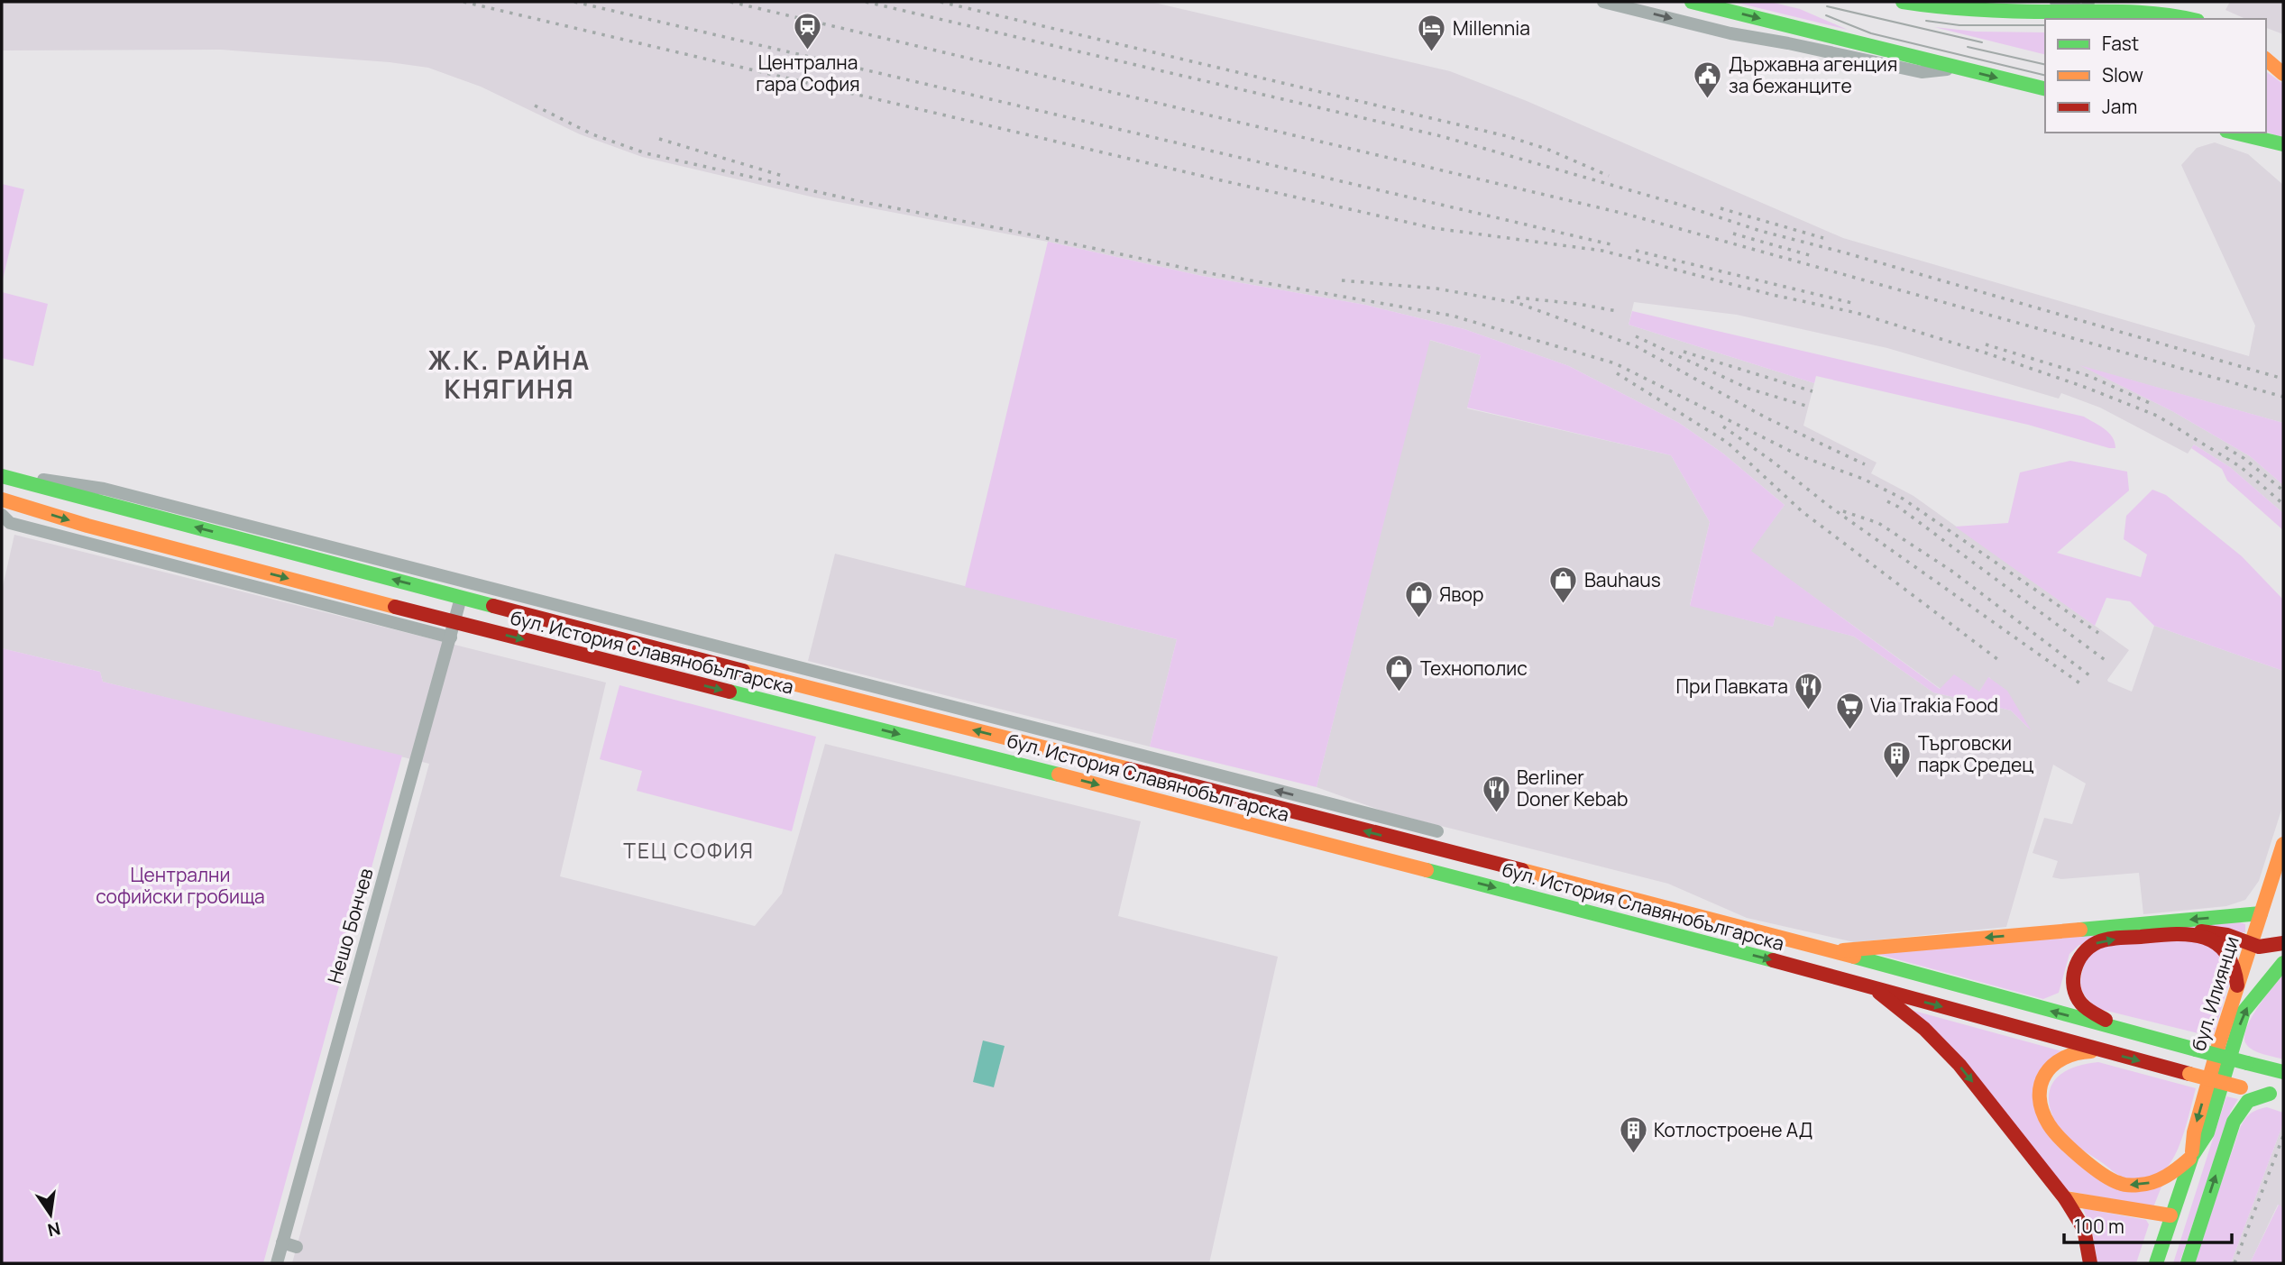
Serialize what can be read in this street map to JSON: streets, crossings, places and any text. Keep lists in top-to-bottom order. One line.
{"streets":{"main road":["бул. История Славянобългарска","бул. Илиянци"],"street":["Нешо Бончев"]},"crossings":[["бул. История Славянобългарска","Нешо Бончев"]],"districts":["Ж.К. РАЙНА КНЯГИНЯ","ТЕЦ СОФИЯ"],"parks":["Централни софийски гробища"],"places":{"station":["Централна гара София"],"hotel":["Millennia"],"public building":["Държавна агенция за бежанците"],"shop":["Bauhaus","Явор","Технополис"],"restaurant":["При Павката","Berliner Doner Kebab"],"supermarket":["Via Trakia Food"],"building":["Търговски парк Средец","Котлостроене АД"]},"legend":["Fast","Slow","Jam"],"scale_bar":"100 m","north":"bottom"}
